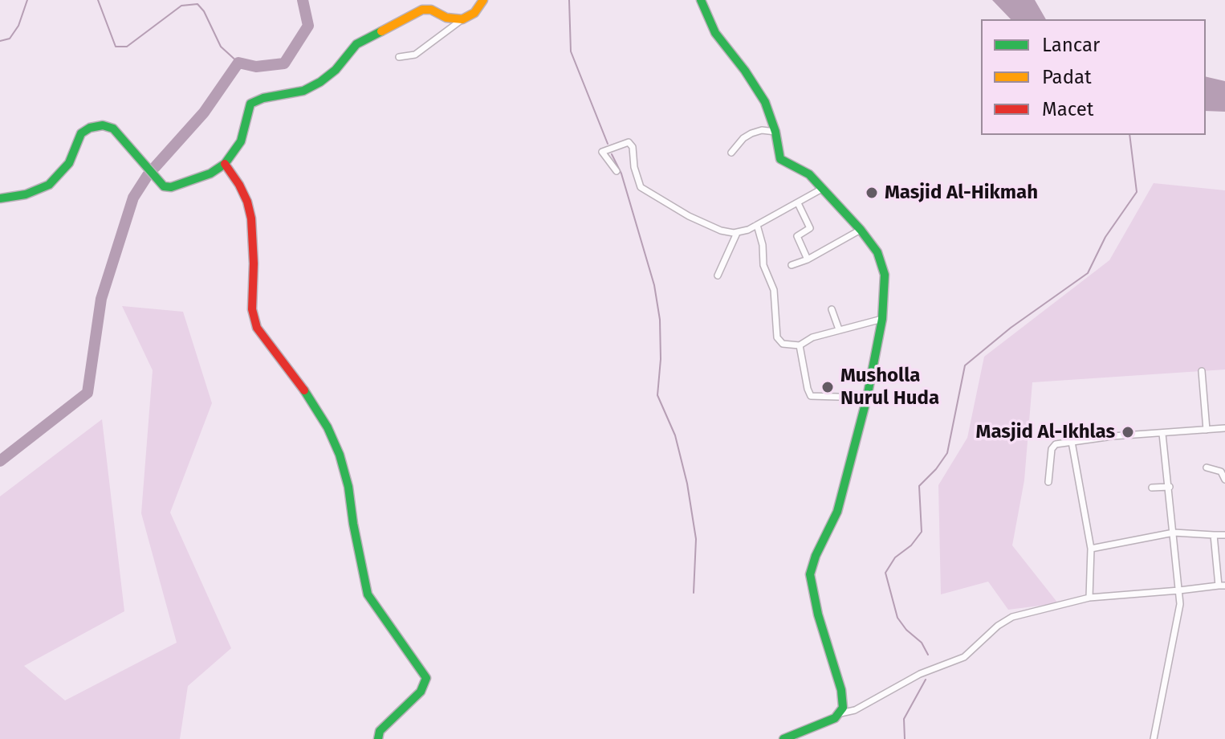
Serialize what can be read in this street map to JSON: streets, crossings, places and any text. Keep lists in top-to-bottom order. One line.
{"places":["Masjid Al-Hikmah","Musholla Nurul Huda","Masjid Al-Ikhlas"],"legend":["Lancar","Padat","Macet"]}
